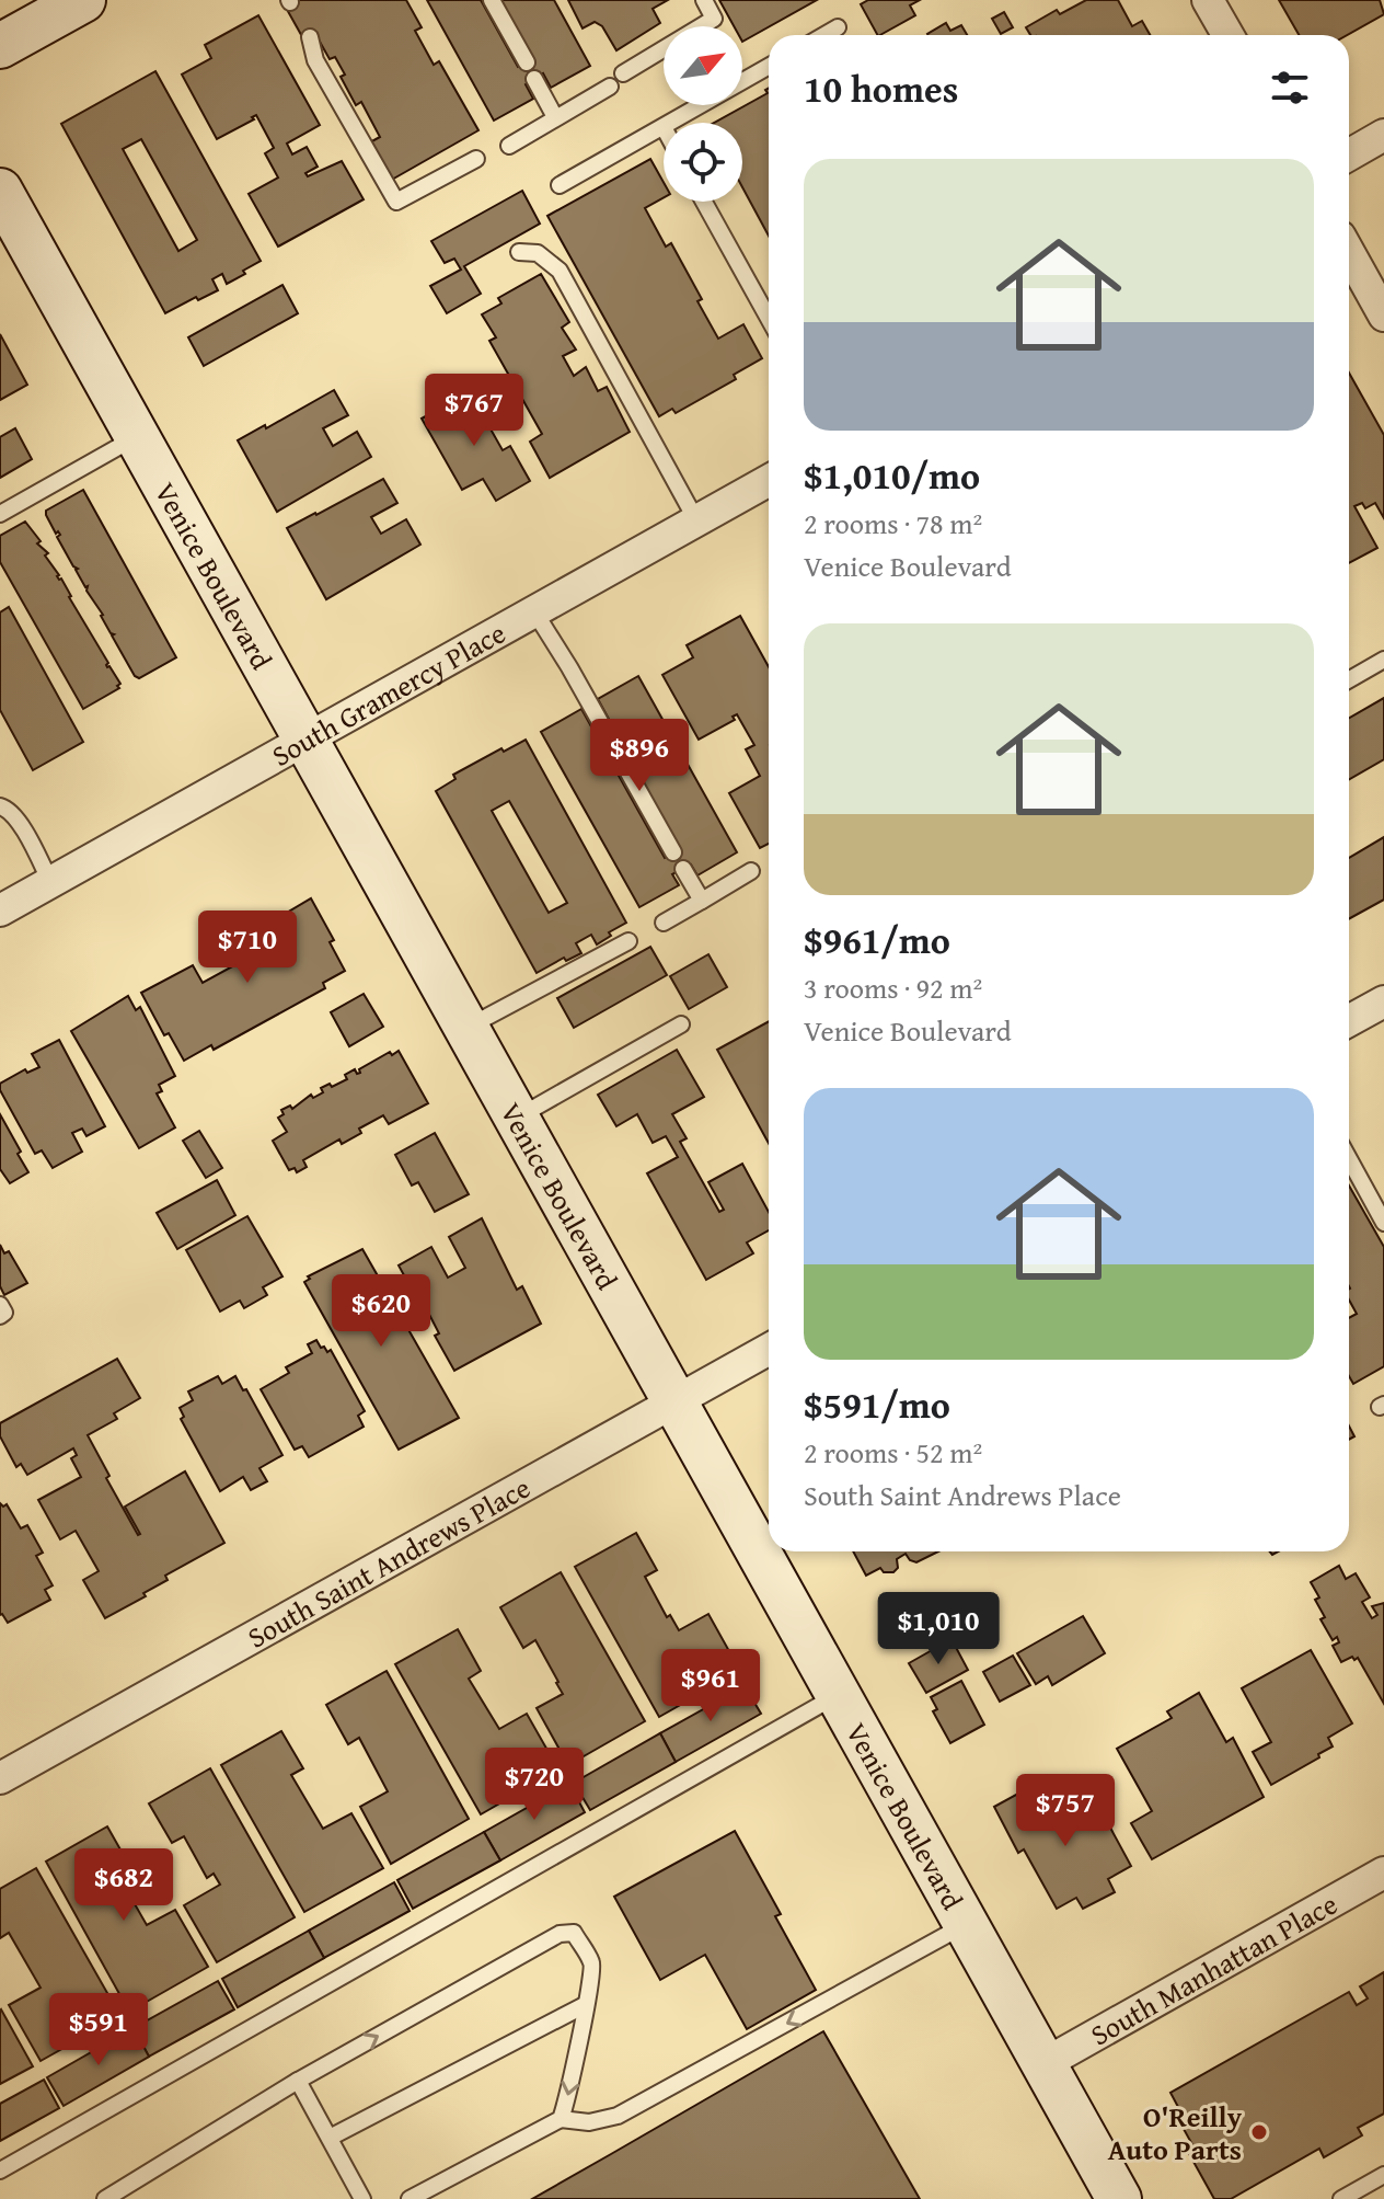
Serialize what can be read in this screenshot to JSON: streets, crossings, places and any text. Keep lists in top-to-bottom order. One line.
{"streets":{"main road":["Venice Boulevard"],"street":["South Gramercy Place","South Saint Andrews Place","South Manhattan Place"]},"crossings":[["Venice Boulevard","South Gramercy Place"],["Venice Boulevard","South Saint Andrews Place"],["Venice Boulevard","South Manhattan Place"]],"places":["O'Reilly Auto Parts"],"north":"top right","page":{"heading":"10 homes","list":[{"name":"$1,010/mo","note":"2 rooms · 78 m² · Venice Boulevard"},{"name":"$961/mo","note":"3 rooms · 92 m² · Venice Boulevard"},{"name":"$591/mo","note":"2 rooms · 52 m² · South Saint Andrews Place"}],"price":["$767","$896","$710","$620","$1,010","$961","$720","$757","$682","$591"]}}
